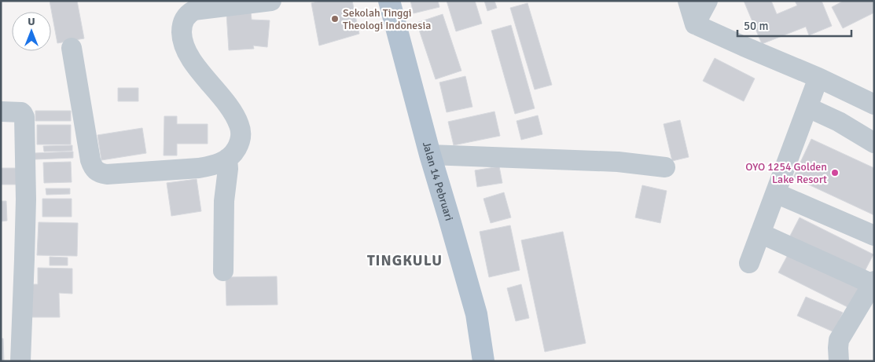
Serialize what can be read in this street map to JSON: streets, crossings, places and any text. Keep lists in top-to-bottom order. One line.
{"streets":{"main road":["Jalan 14 Pebruari"]},"districts":["TINGKULU"],"places":["Sekolah Tinggi Theologi Indonesia","OYO 1254 Golden Lake Resort"],"scale_bar":"50 m","north":"top"}
